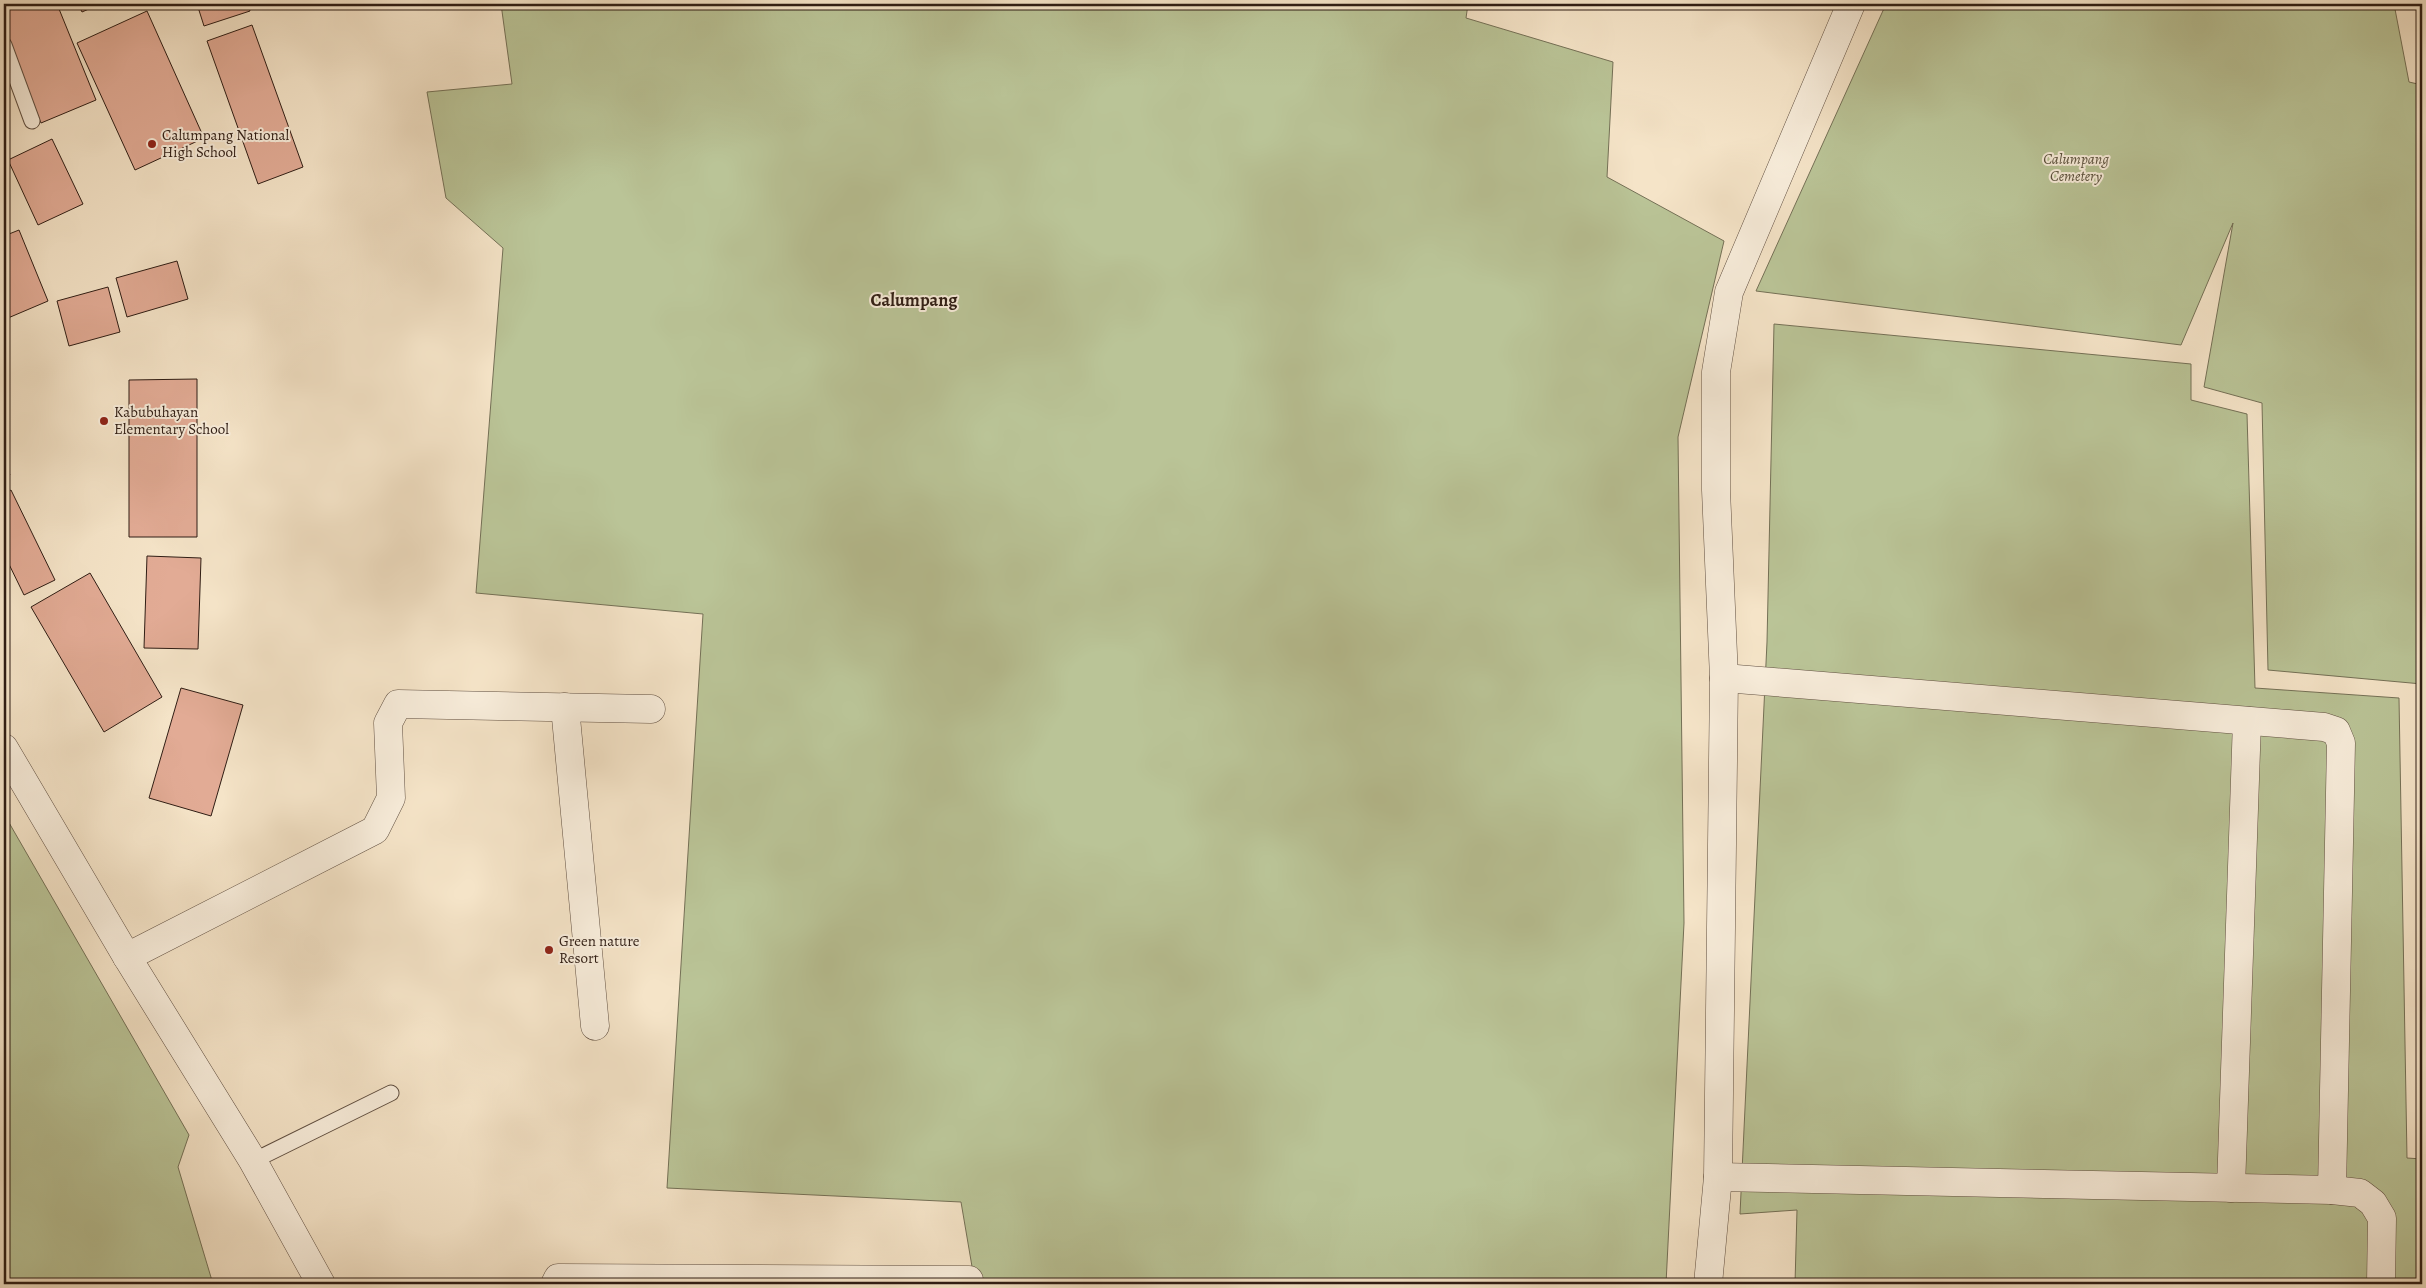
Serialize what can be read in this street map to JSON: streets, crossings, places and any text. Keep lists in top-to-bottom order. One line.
{"districts":["Calumpang"],"parks":["Calumpang Cemetery"],"places":["Calumpang National High School","Kabubuhayan Elementary School","Green nature Resort"]}
